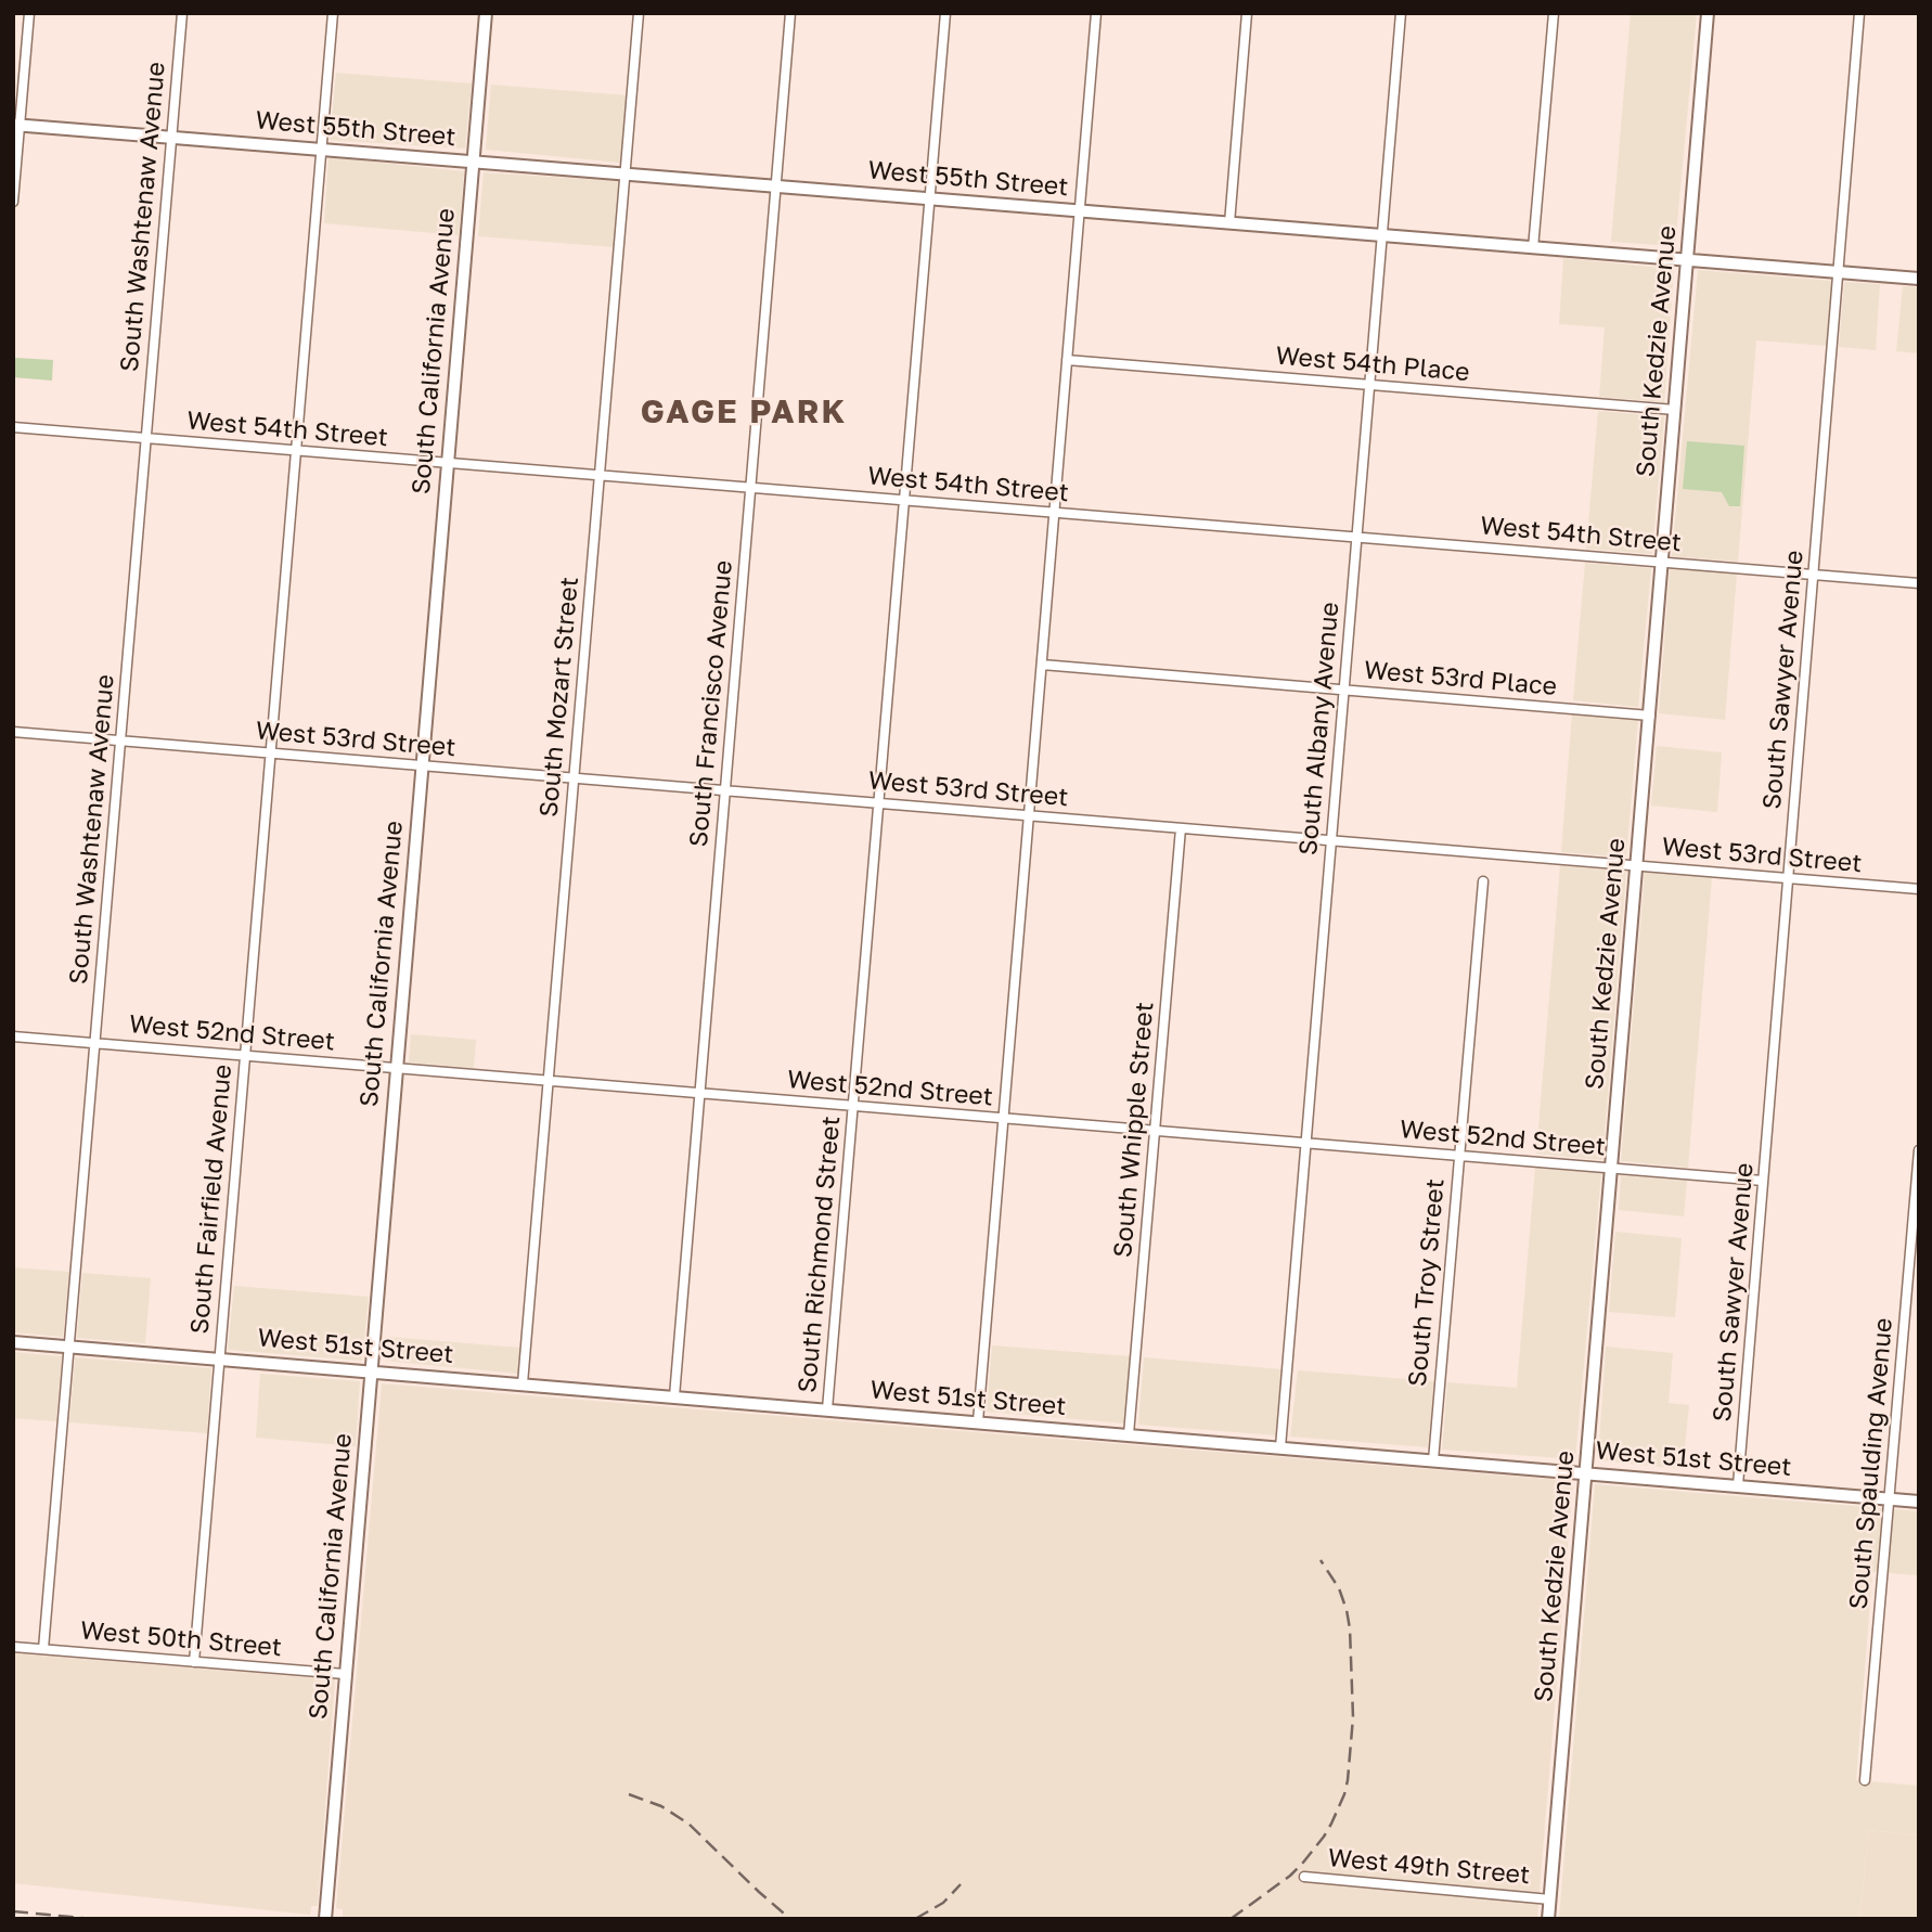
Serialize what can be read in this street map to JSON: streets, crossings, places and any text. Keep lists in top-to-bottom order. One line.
{"streets":{"street":["West 55th Street","South Washtenaw Avenue","South California Avenue","South Kedzie Avenue","West 54th Place","West 54th Street","West 53rd Place","South Sawyer Avenue","South Mozart Street","South Francisco Avenue","South Albany Avenue","West 53rd Street","West 52nd Street","South Whipple Street","South Fairfield Avenue","South Richmond Street","South Troy Street","West 51st Street","South Spaulding Avenue","West 50th Street","West 49th Street"]},"crossings":[["West 55th Street","South Washtenaw Avenue"],["West 55th Street","South California Avenue"],["West 55th Street","South Kedzie Avenue"],["West 55th Street","South Sawyer Avenue"],["West 55th Street","South Mozart Street"],["West 55th Street","South Francisco Avenue"],["West 55th Street","South Albany Avenue"],["West 55th Street","South Fairfield Avenue"],["West 55th Street","South Richmond Street"],["South Washtenaw Avenue","West 54th Street"],["South Washtenaw Avenue","West 53rd Street"],["South Washtenaw Avenue","West 52nd Street"],["South Washtenaw Avenue","West 51st Street"],["South Washtenaw Avenue","West 50th Street"],["South California Avenue","West 54th Street"],["South California Avenue","West 53rd Street"],["South California Avenue","West 52nd Street"],["South California Avenue","West 51st Street"],["South California Avenue","West 50th Street"],["South Kedzie Avenue","West 54th Place"],["South Kedzie Avenue","West 54th Street"],["South Kedzie Avenue","West 53rd Place"],["South Kedzie Avenue","West 53rd Street"],["South Kedzie Avenue","West 52nd Street"],["South Kedzie Avenue","West 51st Street"],["South Kedzie Avenue","West 49th Street"],["West 54th Place","South Albany Avenue"],["West 54th Street","South Sawyer Avenue"],["West 54th Street","South Mozart Street"],["West 54th Street","South Francisco Avenue"],["West 54th Street","South Albany Avenue"],["West 54th Street","South Fairfield Avenue"],["West 54th Street","South Richmond Street"],["West 53rd Place","South Albany Avenue"],["South Sawyer Avenue","West 53rd Street"],["South Sawyer Avenue","West 52nd Street"],["South Sawyer Avenue","West 51st Street"],["South Mozart Street","West 53rd Street"],["South Mozart Street","West 52nd Street"],["South Mozart Street","West 51st Street"],["South Francisco Avenue","West 53rd Street"],["South Francisco Avenue","West 52nd Street"],["South Francisco Avenue","West 51st Street"],["South Albany Avenue","West 53rd Street"],["South Albany Avenue","West 52nd Street"],["South Albany Avenue","West 51st Street"],["West 53rd Street","South Whipple Street"],["West 53rd Street","South Fairfield Avenue"],["West 53rd Street","South Richmond Street"],["West 52nd Street","South Whipple Street"],["West 52nd Street","South Fairfield Avenue"],["West 52nd Street","South Richmond Street"],["West 52nd Street","South Troy Street"],["South Whipple Street","West 51st Street"],["South Fairfield Avenue","West 51st Street"],["South Fairfield Avenue","West 50th Street"],["South Richmond Street","West 51st Street"],["South Troy Street","West 51st Street"],["West 51st Street","South Spaulding Avenue"]],"districts":["GAGE PARK"]}
